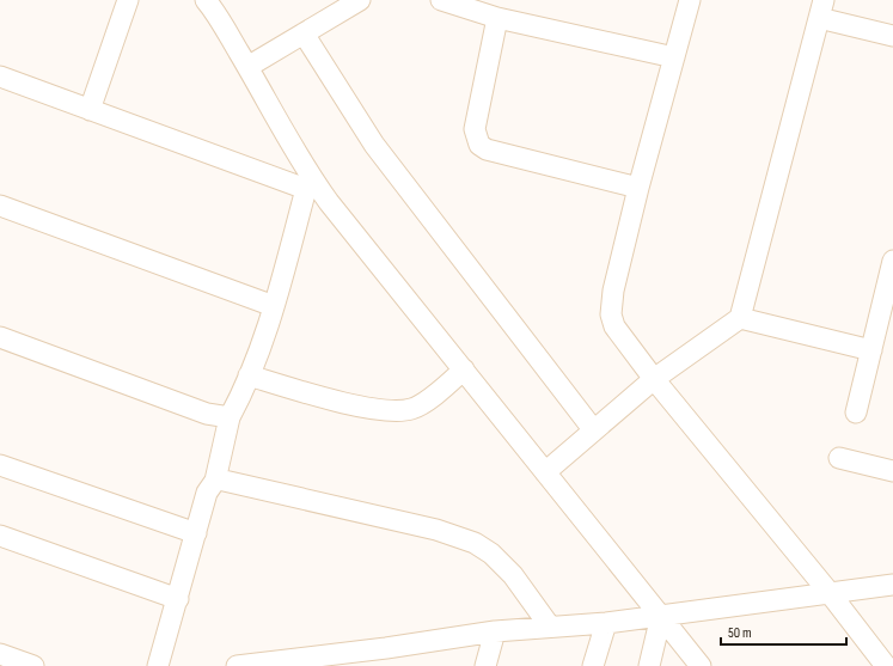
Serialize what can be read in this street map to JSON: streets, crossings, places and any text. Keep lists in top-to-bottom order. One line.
{"scale_bar":"50 m"}
